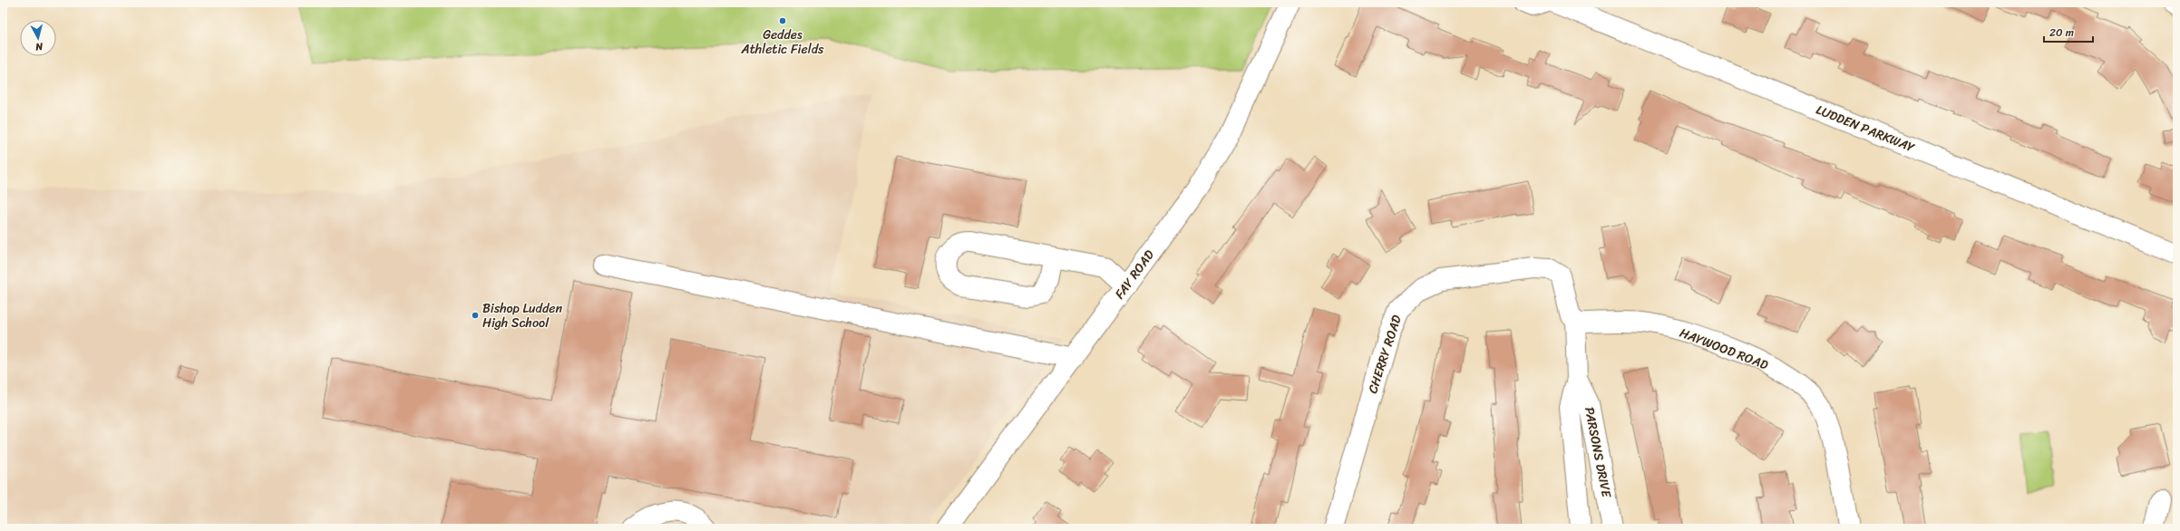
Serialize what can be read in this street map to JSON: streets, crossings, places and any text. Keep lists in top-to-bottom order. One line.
{"streets":{"street":["LUDDEN PARKWAY","FAY ROAD","HAYWOOD ROAD","CHERRY ROAD","PARSONS DRIVE"]},"crossings":[["HAYWOOD ROAD","CHERRY ROAD"],["HAYWOOD ROAD","PARSONS DRIVE"],["CHERRY ROAD","PARSONS DRIVE"]],"places":["Geddes Athletic Fields","Bishop Ludden High School"],"scale_bar":"20 m","north":"bottom"}
